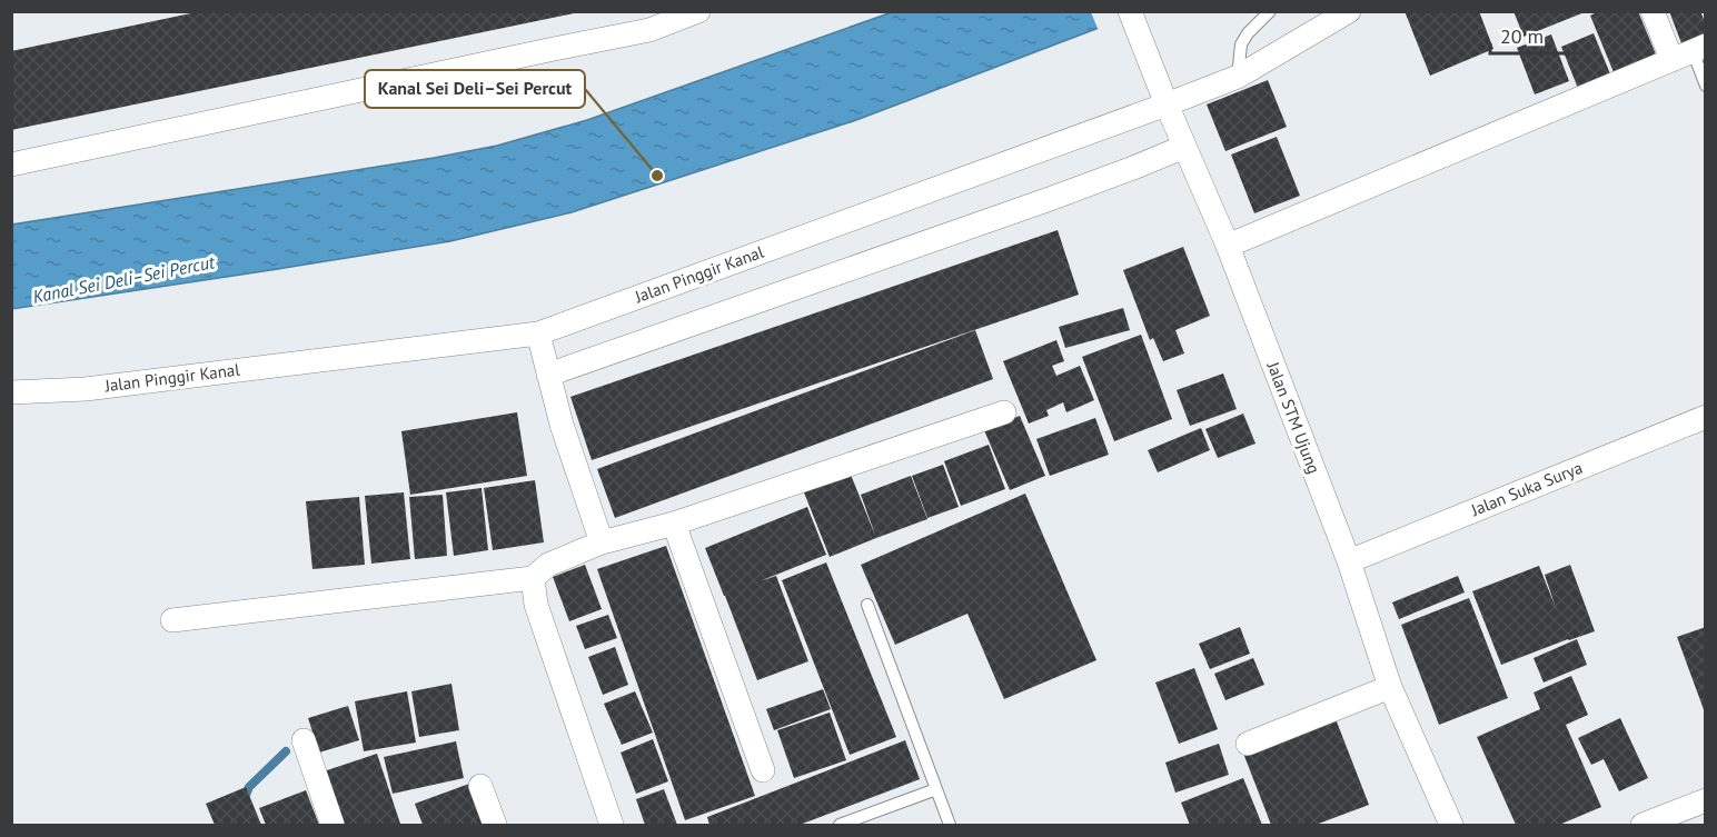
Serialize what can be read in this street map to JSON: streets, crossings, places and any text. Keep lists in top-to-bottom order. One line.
{"streets":{"street":["Jalan Pinggir Kanal","Jalan STM Ujung","Jalan Suka Surya"]},"crossings":[["Jalan Pinggir Kanal","Jalan STM Ujung"],["Jalan STM Ujung","Jalan Suka Surya"]],"water":["Kanal Sei Deli–Sei Percut"],"places":["Kanal Sei Deli–Sei Percut"],"scale_bar":"20 m"}
